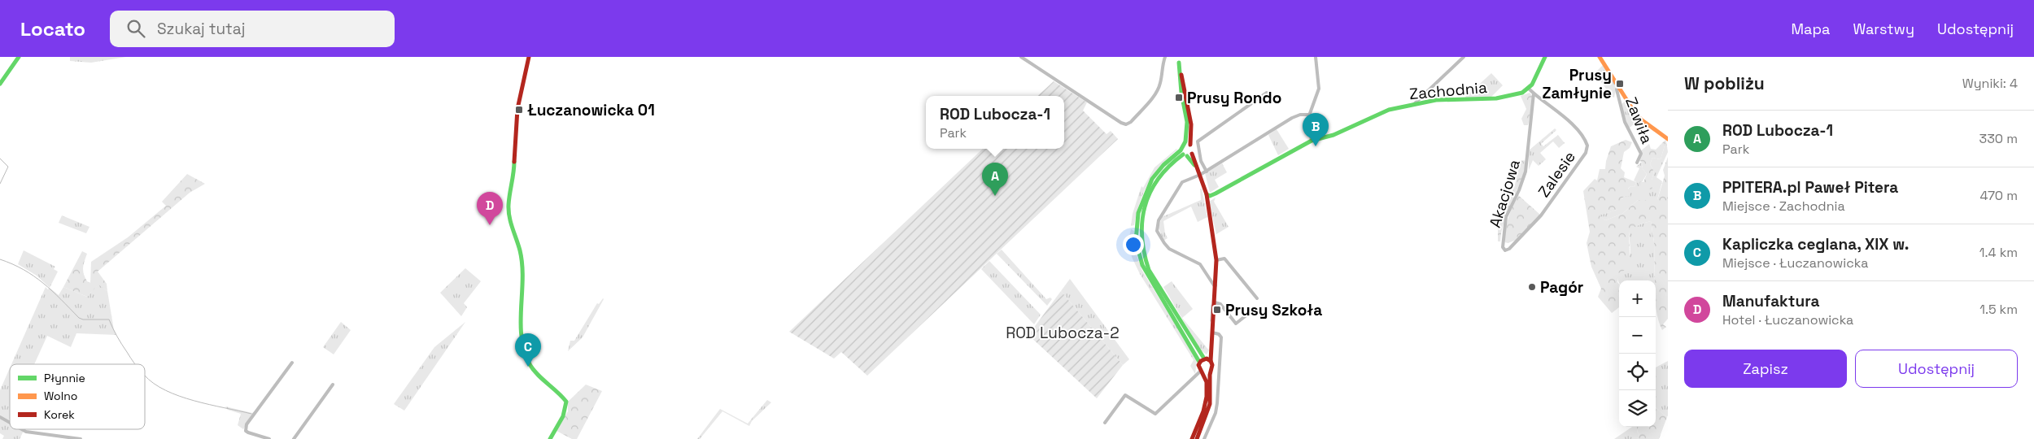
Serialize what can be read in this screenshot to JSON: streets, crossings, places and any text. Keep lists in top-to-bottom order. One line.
{"streets":{"street":["Zachodnia","Zawiła","Zalesie","Akacjowa"]},"crossings":[["Zachodnia","Zalesie"],["Zalesie","Akacjowa"]],"parks":["ROD Lubocza-2"],"places":{"transit":["Prusy Zamłynie","Prusy Rondo","Łuczanowicka 01","Prusy Szkoła"],"other":["Pagór"]},"legend":["Płynnie","Wolno","Korek"],"page":{"header":"Locato","search":"Szukaj tutaj","nav":["Mapa","Warstwy","Udostępnij"],"heading":["W pobliżu","Wyniki: 4"],"popup":["ROD Lubocza-1","Park"],"list":[{"mark":"A","name":"ROD Lubocza-1","note":"Park","value":"330 m"},{"mark":"B","name":"PPITERA.pl Paweł Pitera","note":"Miejsce · Zachodnia","value":"470 m"},{"mark":"C","name":"Kapliczka ceglana, XIX w.","note":"Miejsce · Łuczanowicka","value":"1.4 km"},{"mark":"D","name":"Manufaktura","note":"Hotel · Łuczanowicka","value":"1.5 km"}],"pins":["B","A","D","C"],"map_buttons":["+","−"],"buttons":["Zapisz","Udostępnij"]}}
